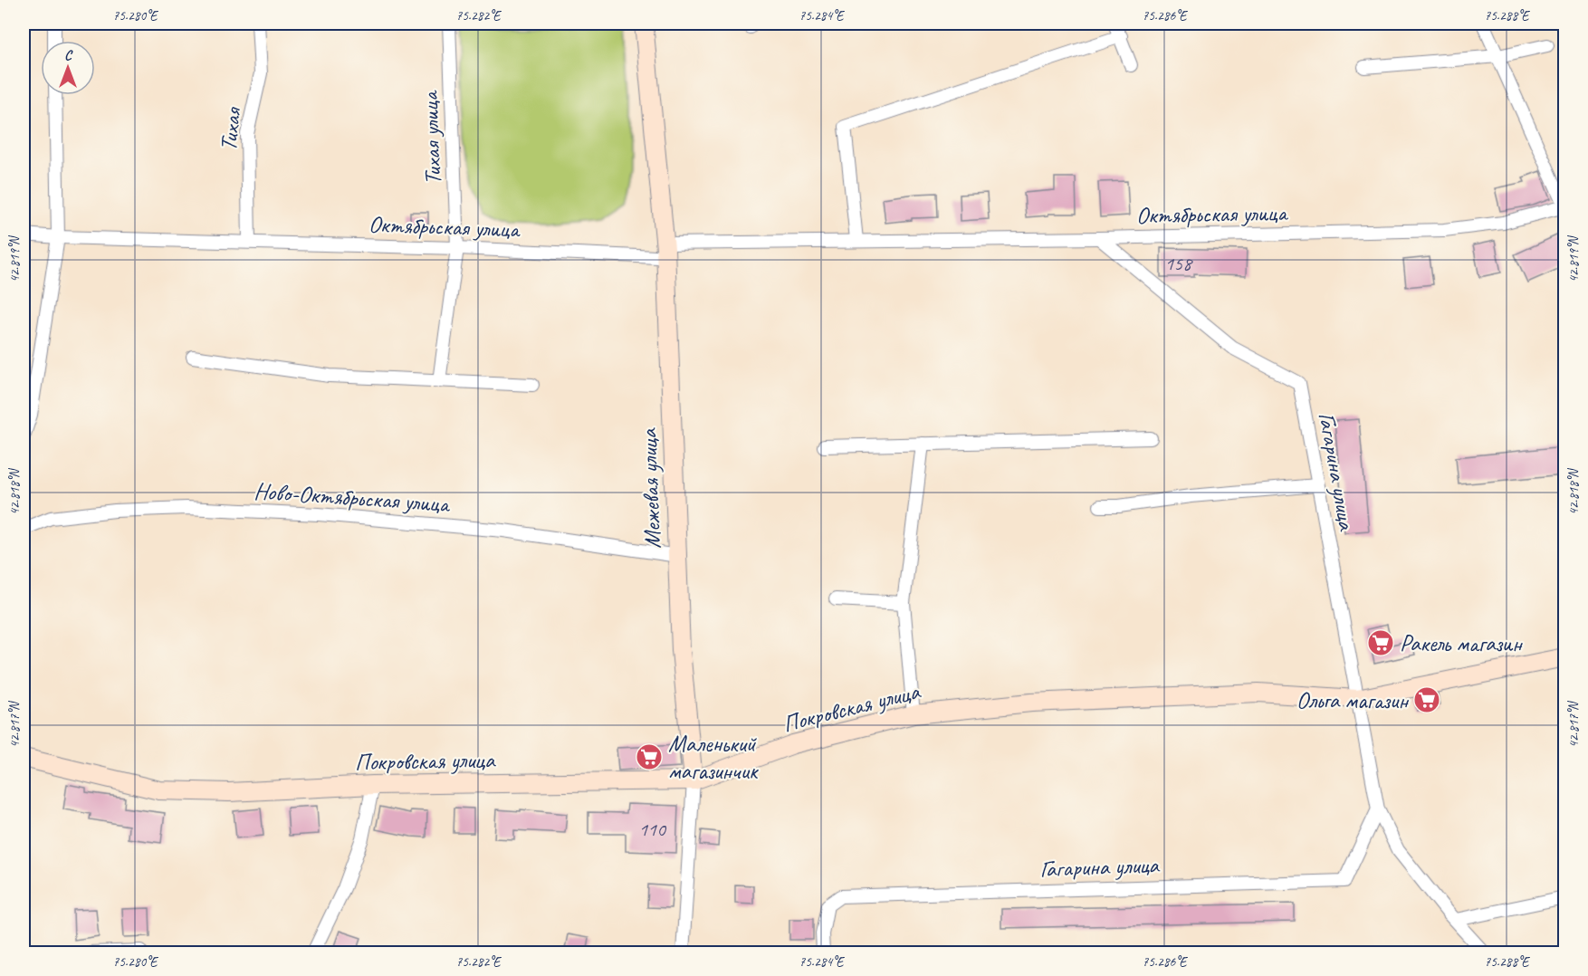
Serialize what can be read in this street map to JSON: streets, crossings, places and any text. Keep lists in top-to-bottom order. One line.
{"streets":{"street":["Тихая","Тихая улица","Октябрьская улица","Гагарина улица","Межевая улица","Ново-Октябрьская улица","Покровская улица"]},"crossings":[["Тихая","Октябрьская улица"],["Тихая улица","Октябрьская улица"],["Октябрьская улица","Гагарина улица"],["Октябрьская улица","Межевая улица"],["Гагарина улица","Покровская улица"],["Межевая улица","Ново-Октябрьская улица"],["Межевая улица","Покровская улица"]],"places":{"supermarket":["Ракель магазин","Ольга магазин","Маленький магазинчик"]},"house_numbers":["158","110"],"north":"top","coordinates":["75.280°E","75.282°E","75.284°E","75.286°E","75.288°E","42.819°N","42.818°N","42.817°N"]}
